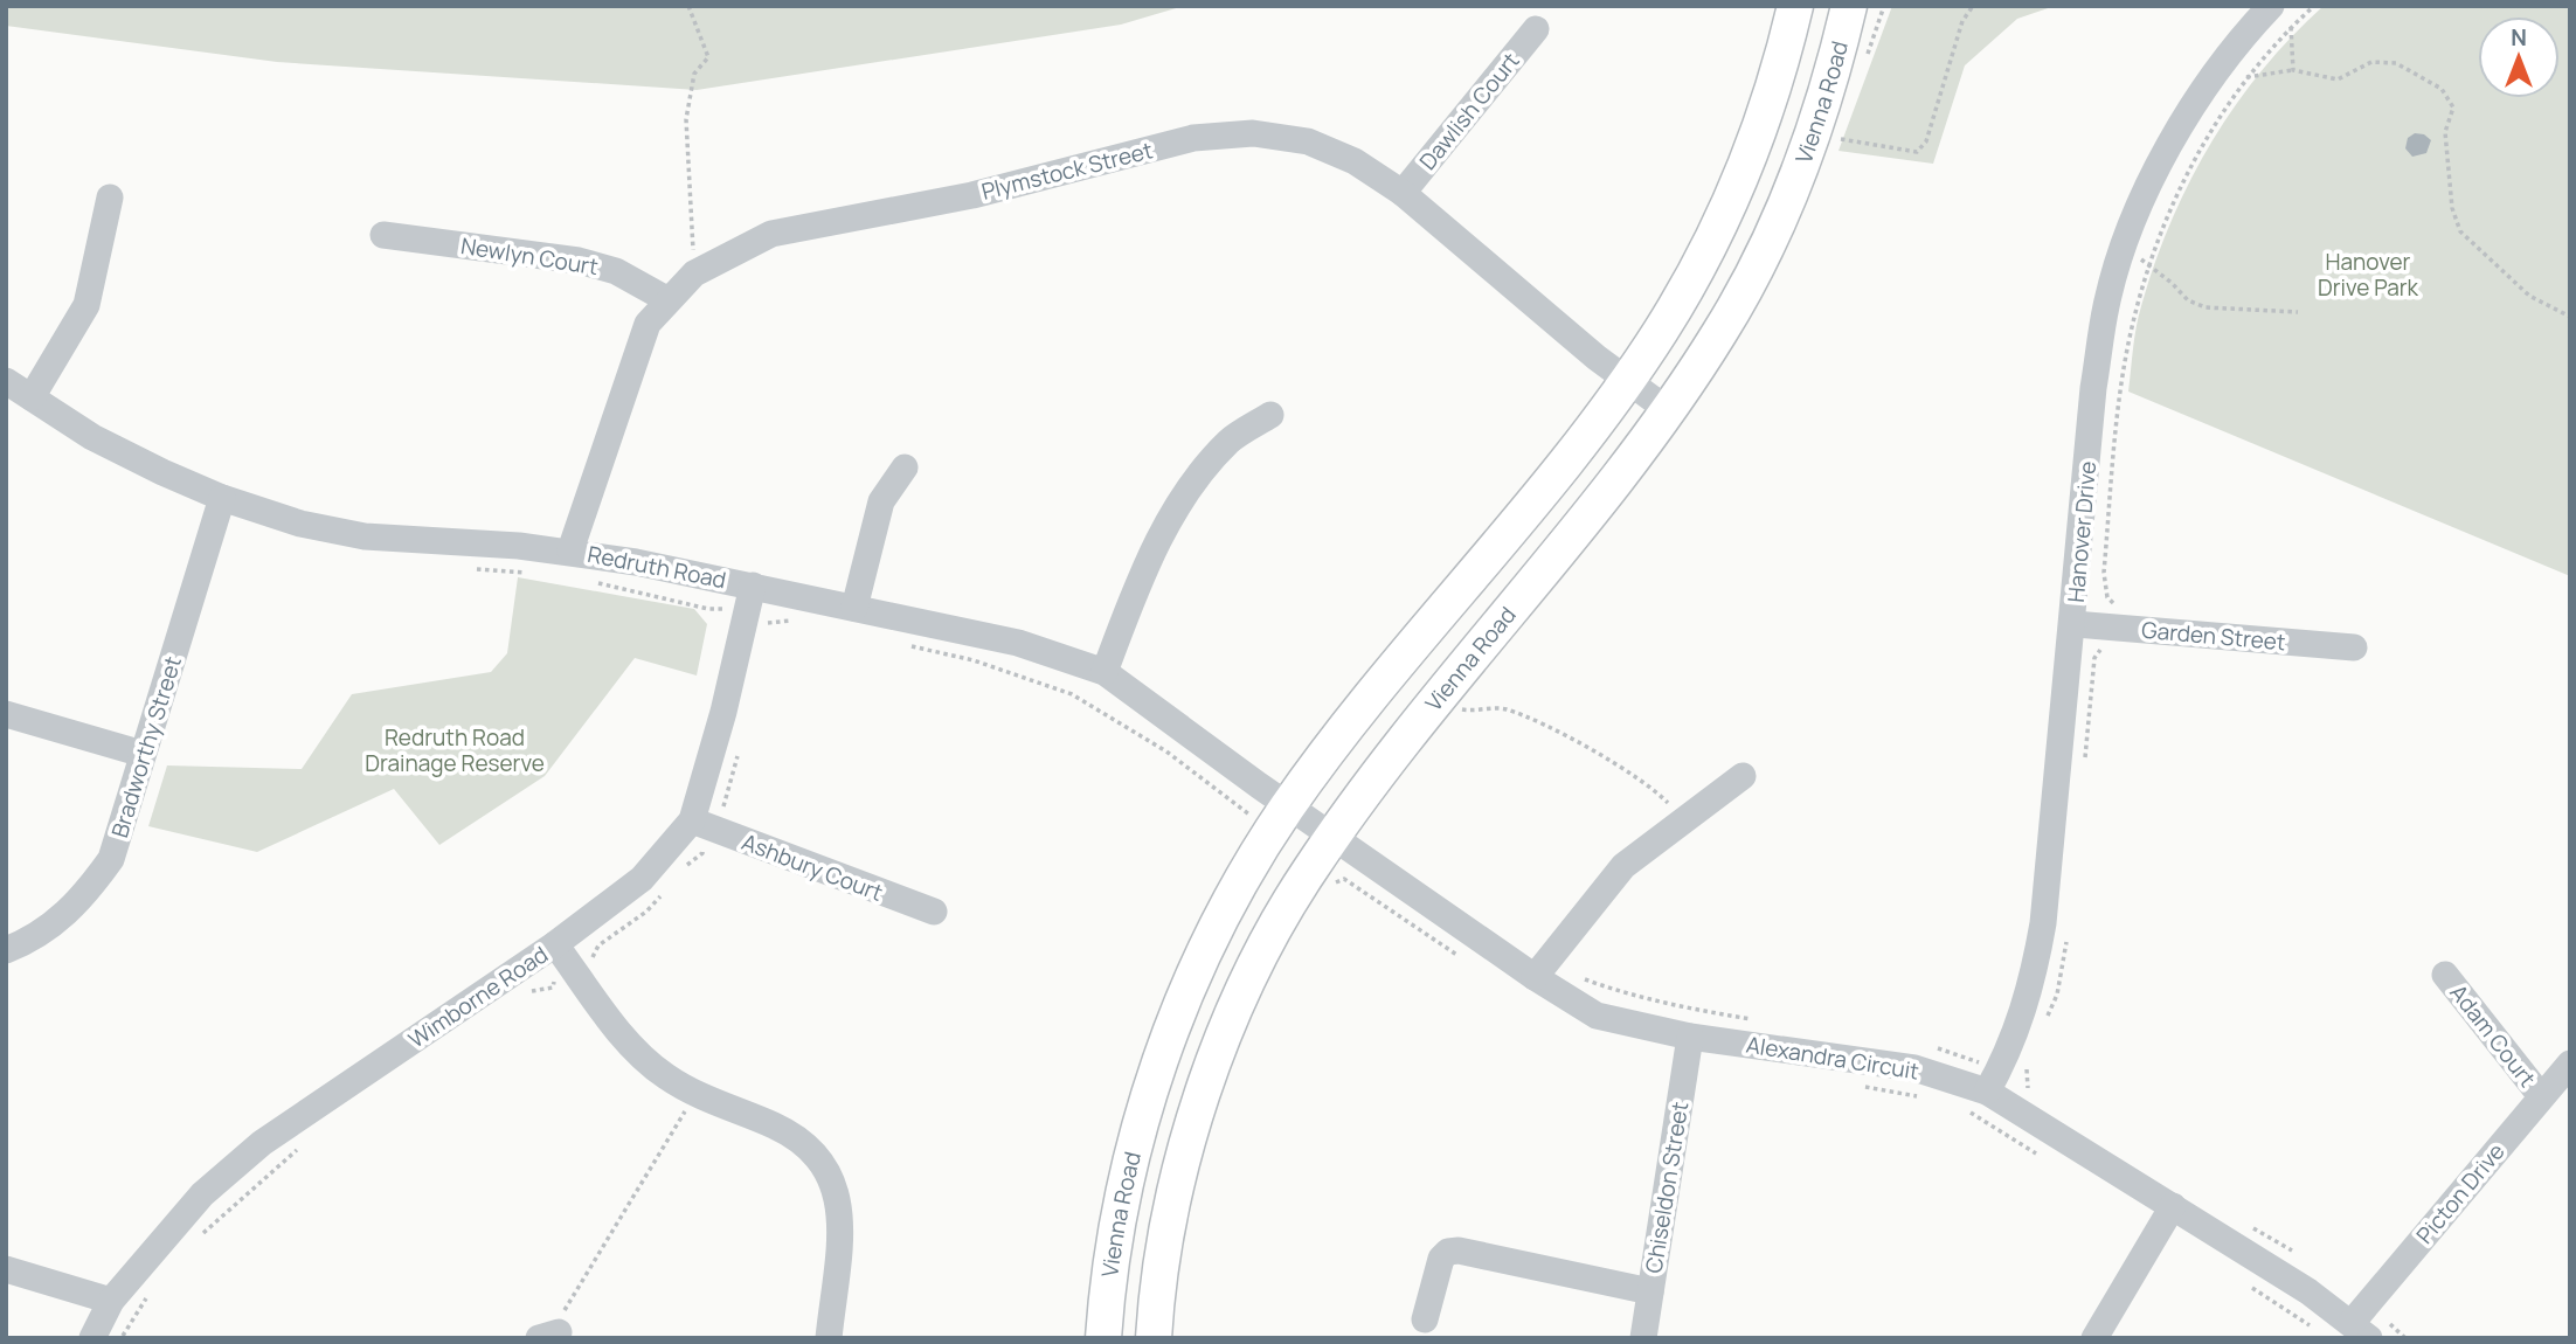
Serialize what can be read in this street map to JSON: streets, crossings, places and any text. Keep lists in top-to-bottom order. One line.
{"streets":{"main road":["Vienna Road"],"street":["Dawlish Court","Plymstock Street","Newlyn Court","Hanover Drive","Redruth Road","Garden Street","Bradworthy Street","Ashbury Court","Wimborne Road","Adam Court","Alexandra Circuit","Chiseldon Street","Picton Drive"]},"crossings":[["Vienna Road","Plymstock Street"],["Vienna Road","Redruth Road"],["Vienna Road","Alexandra Circuit"],["Dawlish Court","Plymstock Street"],["Plymstock Street","Newlyn Court"],["Plymstock Street","Redruth Road"],["Hanover Drive","Garden Street"],["Hanover Drive","Alexandra Circuit"],["Redruth Road","Bradworthy Street"],["Redruth Road","Wimborne Road"],["Redruth Road","Alexandra Circuit"],["Ashbury Court","Wimborne Road"],["Adam Court","Picton Drive"],["Alexandra Circuit","Chiseldon Street"],["Alexandra Circuit","Picton Drive"]],"parks":["Hanover Drive Park","Redruth Road Drainage Reserve"],"north":"top"}
